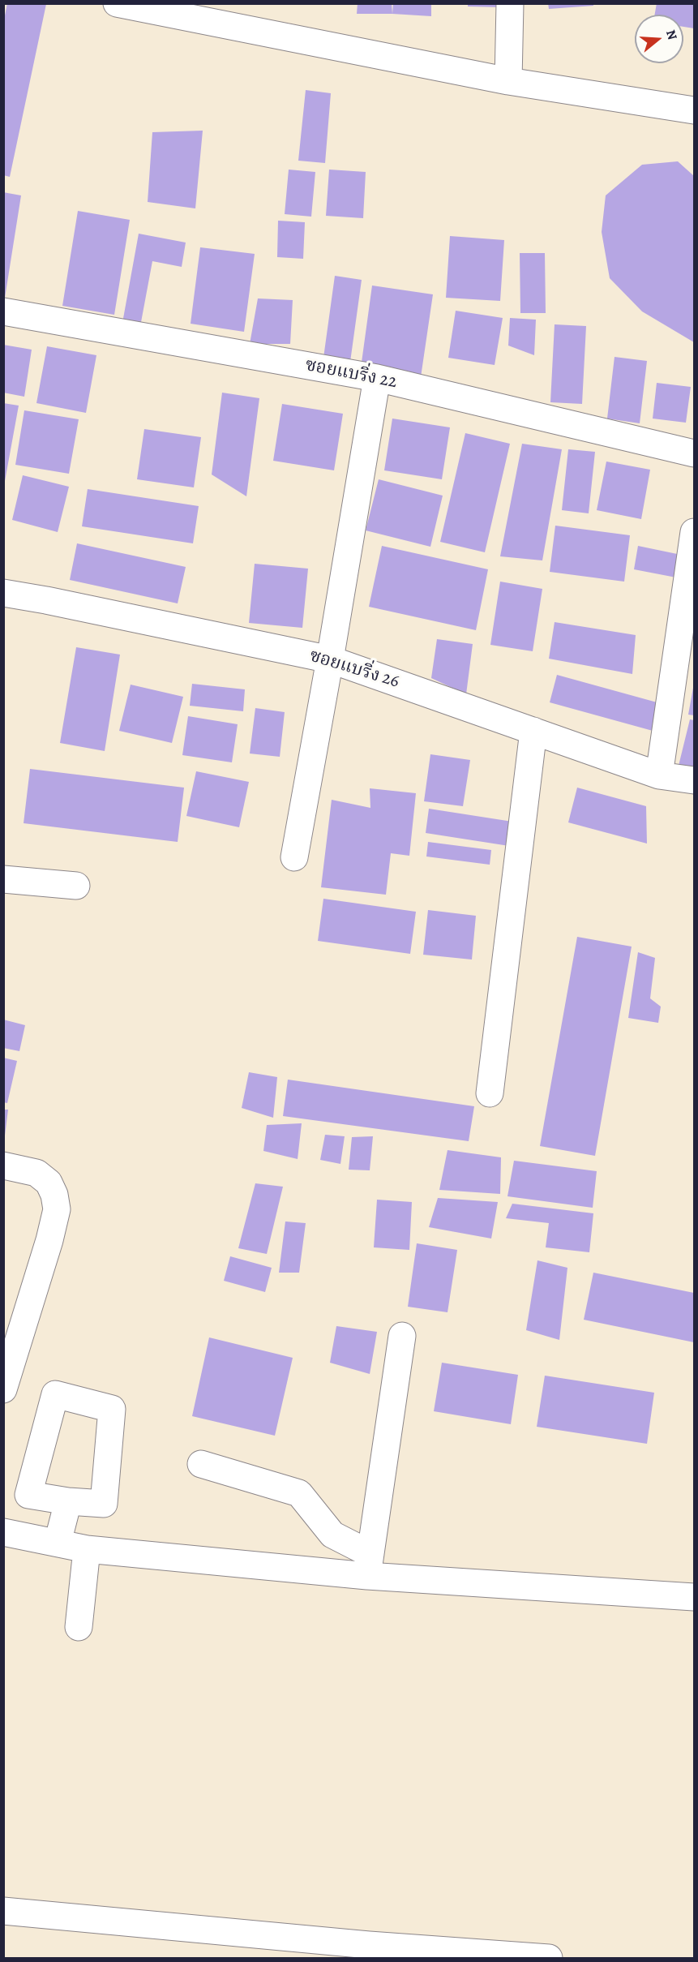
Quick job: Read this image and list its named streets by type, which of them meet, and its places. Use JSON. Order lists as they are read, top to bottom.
{
  "streets": {
    "street": ["ซอยแบริ่ง 22", "ซอยแบริ่ง 26"]
  },
  "north": "right"
}
